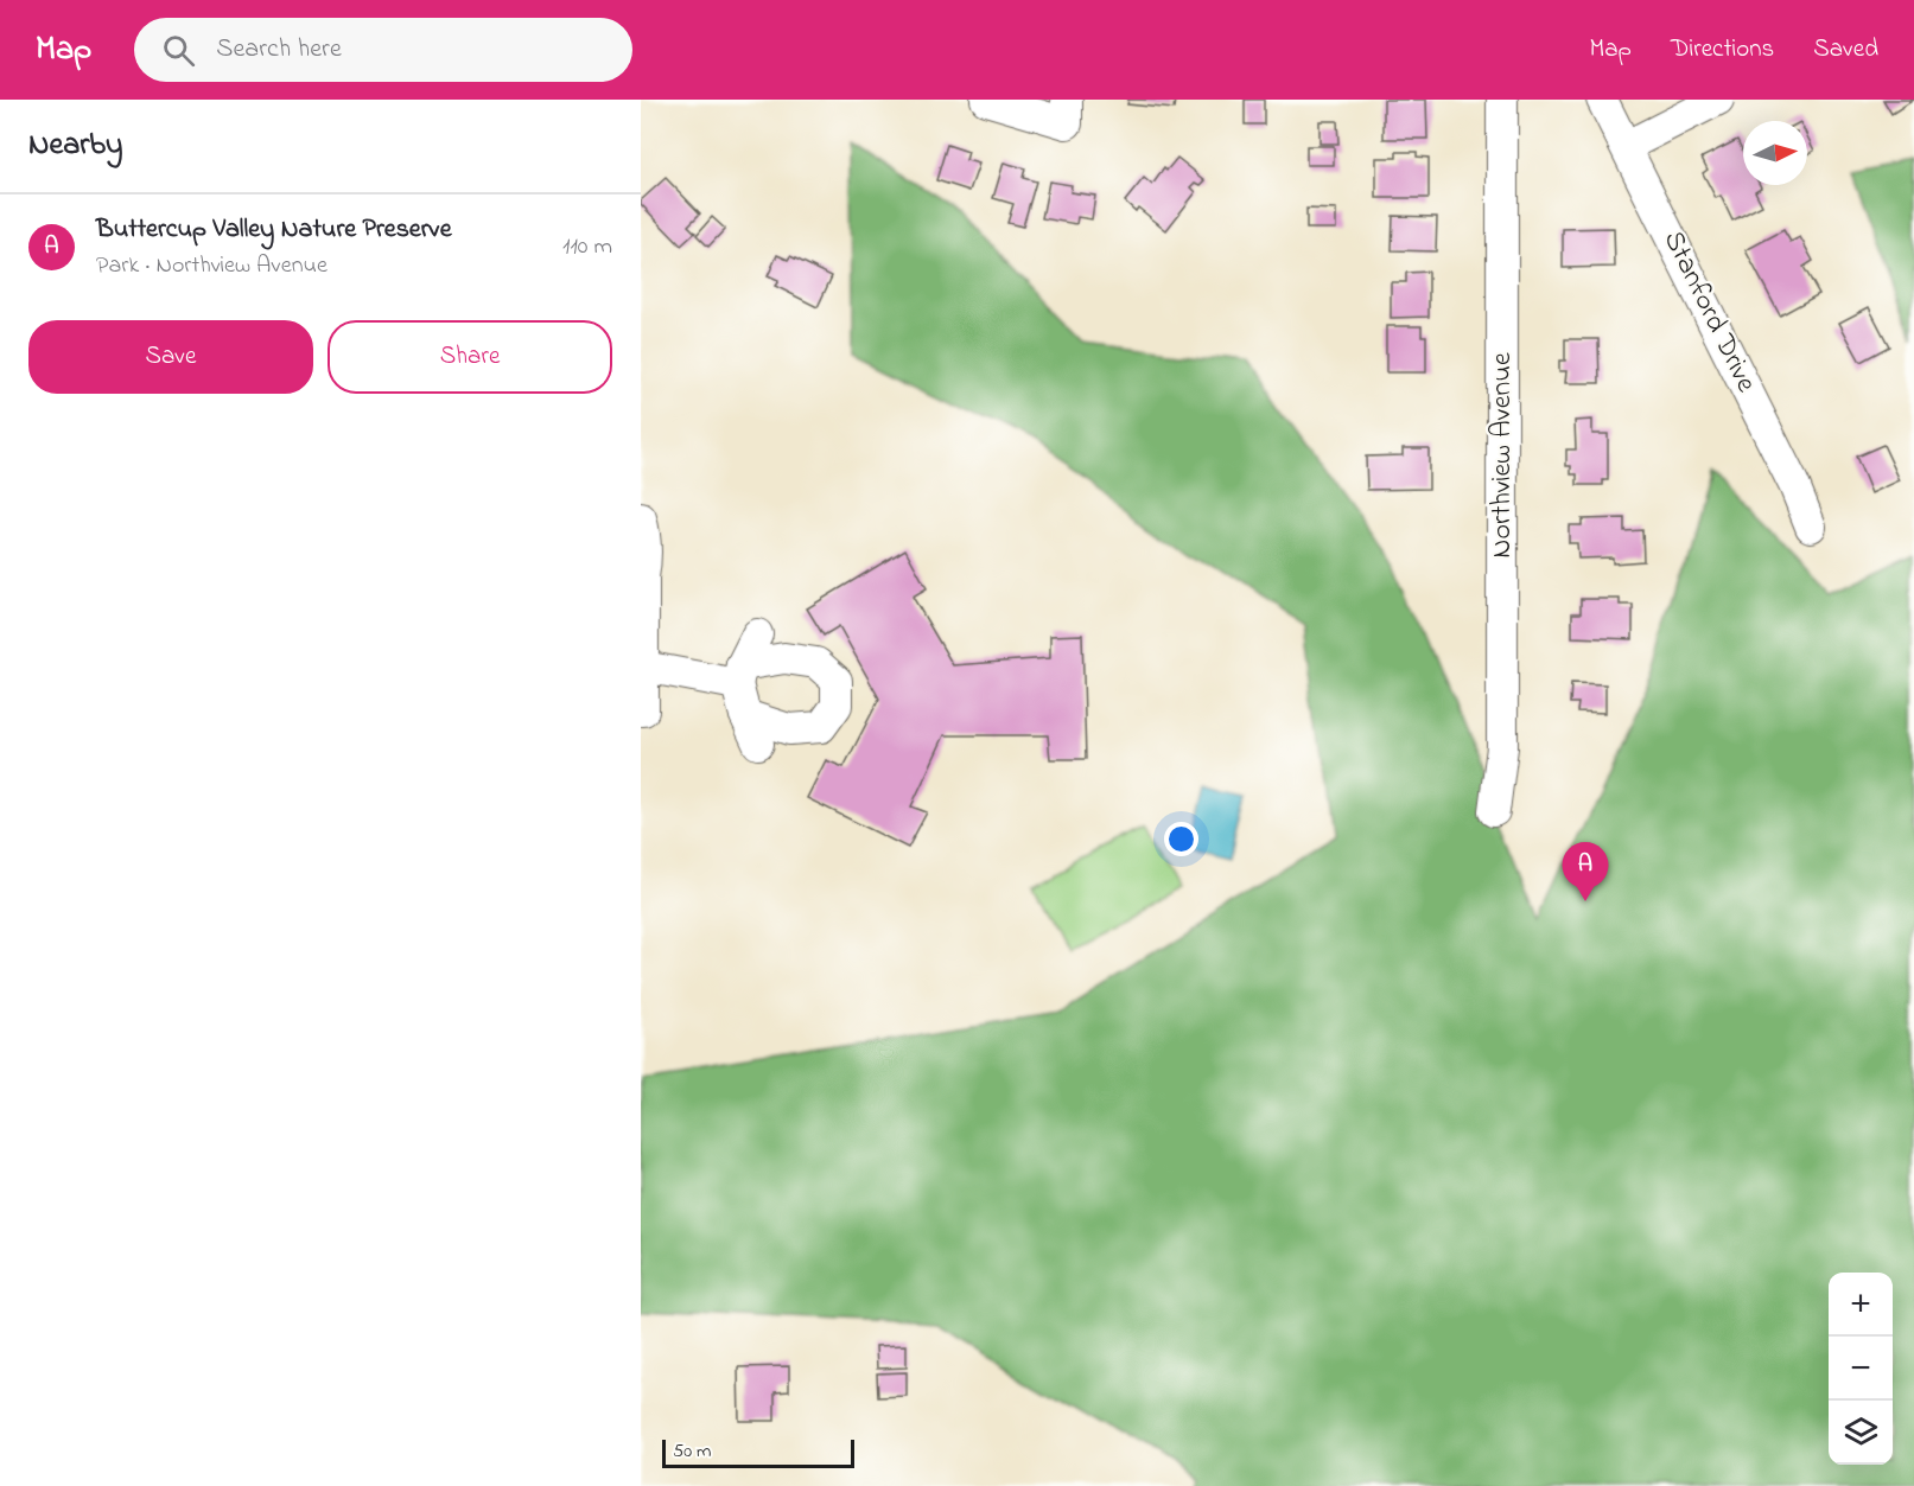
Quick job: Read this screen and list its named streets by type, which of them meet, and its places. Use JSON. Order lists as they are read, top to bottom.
{
  "streets": {
    "street": ["Stanford Drive", "Northview Avenue"]
  },
  "scale_bar": "50 m",
  "north": "right",
  "page": {
    "header": "Map",
    "search": "Search here",
    "nav": ["Map", "Directions", "Saved"],
    "heading": "Nearby",
    "list": [
      {
        "mark": "A",
        "name": "Buttercup Valley Nature Preserve",
        "note": "Park · Northview Avenue",
        "value": "110 m"
      }
    ],
    "buttons": ["Save", "Share"],
    "pins": "A",
    "map_buttons": ["+", "−"],
    "scale": "50 m"
  }
}
